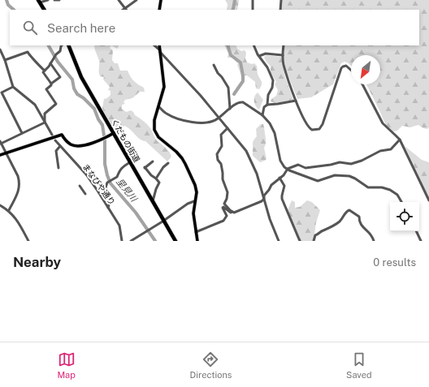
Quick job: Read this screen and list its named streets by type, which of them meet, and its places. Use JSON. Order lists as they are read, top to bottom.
{
  "streets": {
    "highway": ["くだもの街道"],
    "street": ["まなびや通り"]
  },
  "water": ["里見川"],
  "north": "bottom left",
  "page": {
    "search": "Search here",
    "heading": ["Nearby", "0 results"],
    "nav": ["Map", "Directions", "Saved"]
  }
}
